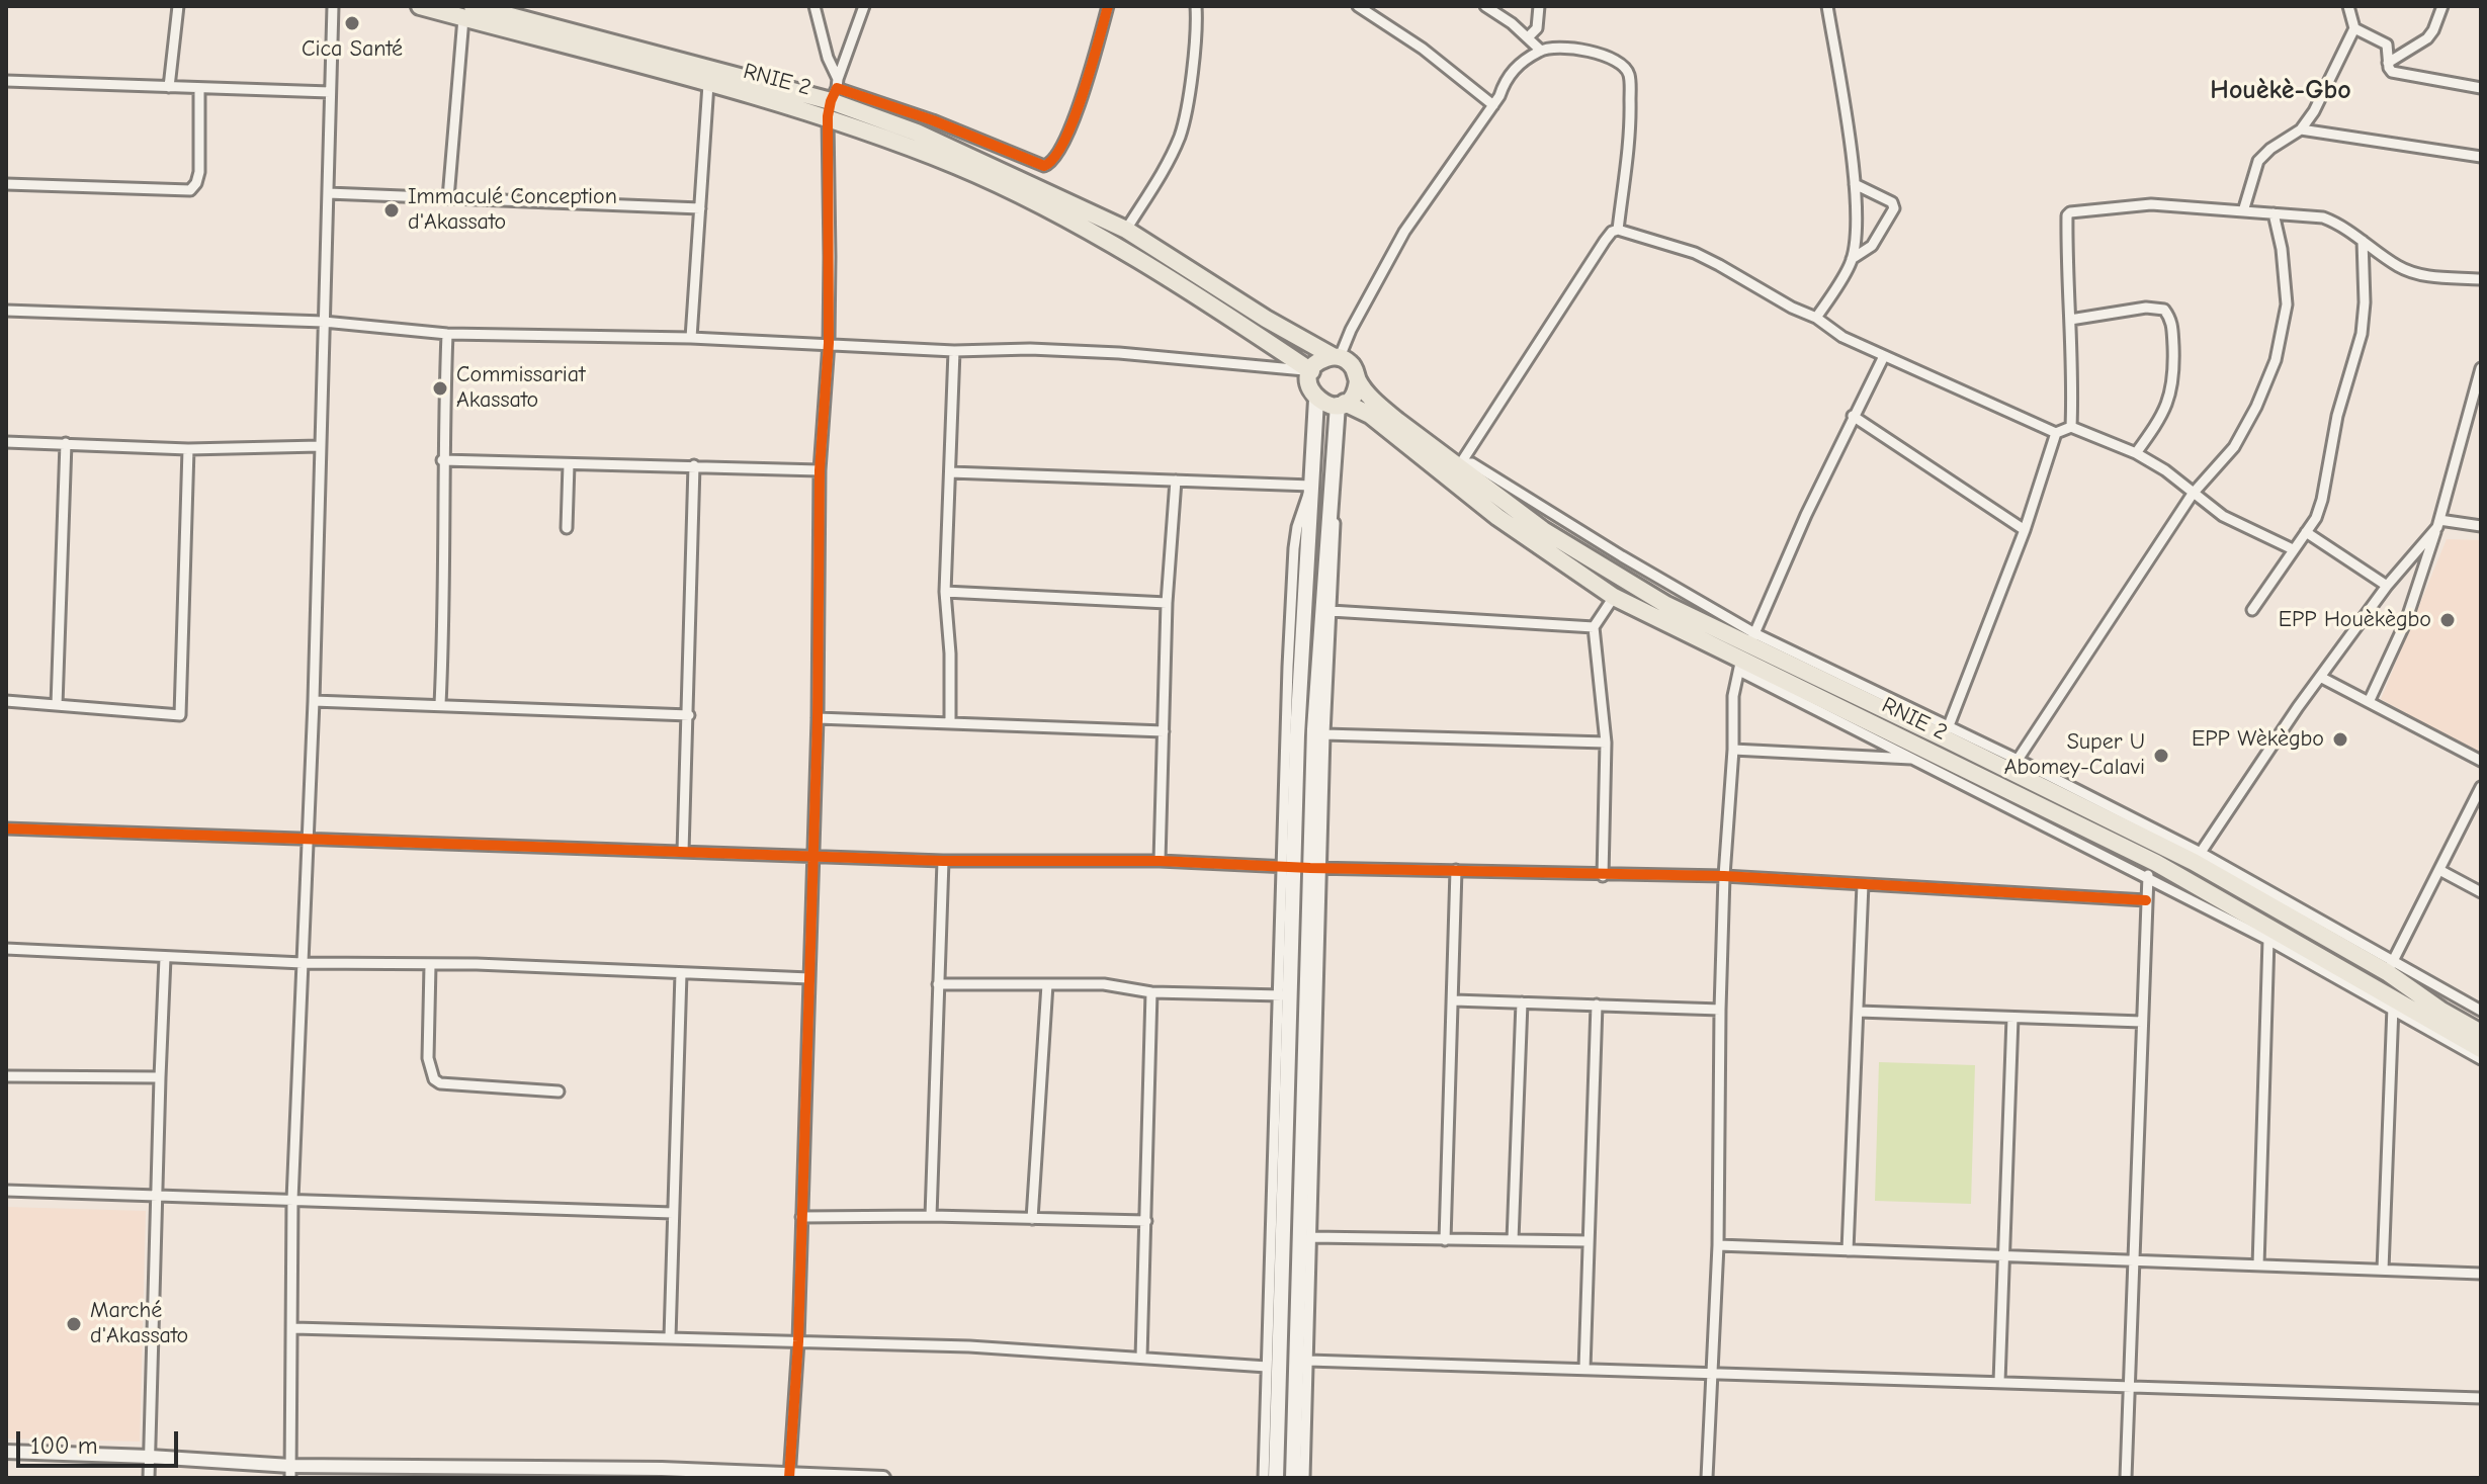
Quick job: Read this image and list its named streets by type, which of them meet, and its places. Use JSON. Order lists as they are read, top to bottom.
{
  "streets": {
    "highway": ["RNIE 2"]
  },
  "districts": ["Houèkè-Gbo"],
  "places": [
    "Cica Santé",
    "Immaculé Conception d'Akassato",
    "Commissariat Akassato",
    "EPP Houèkègbo",
    "EPP Wèkègbo",
    "Super U Abomey-Calavi",
    "Marché d'Akassato"
  ],
  "scale_bar": "100 m"
}
